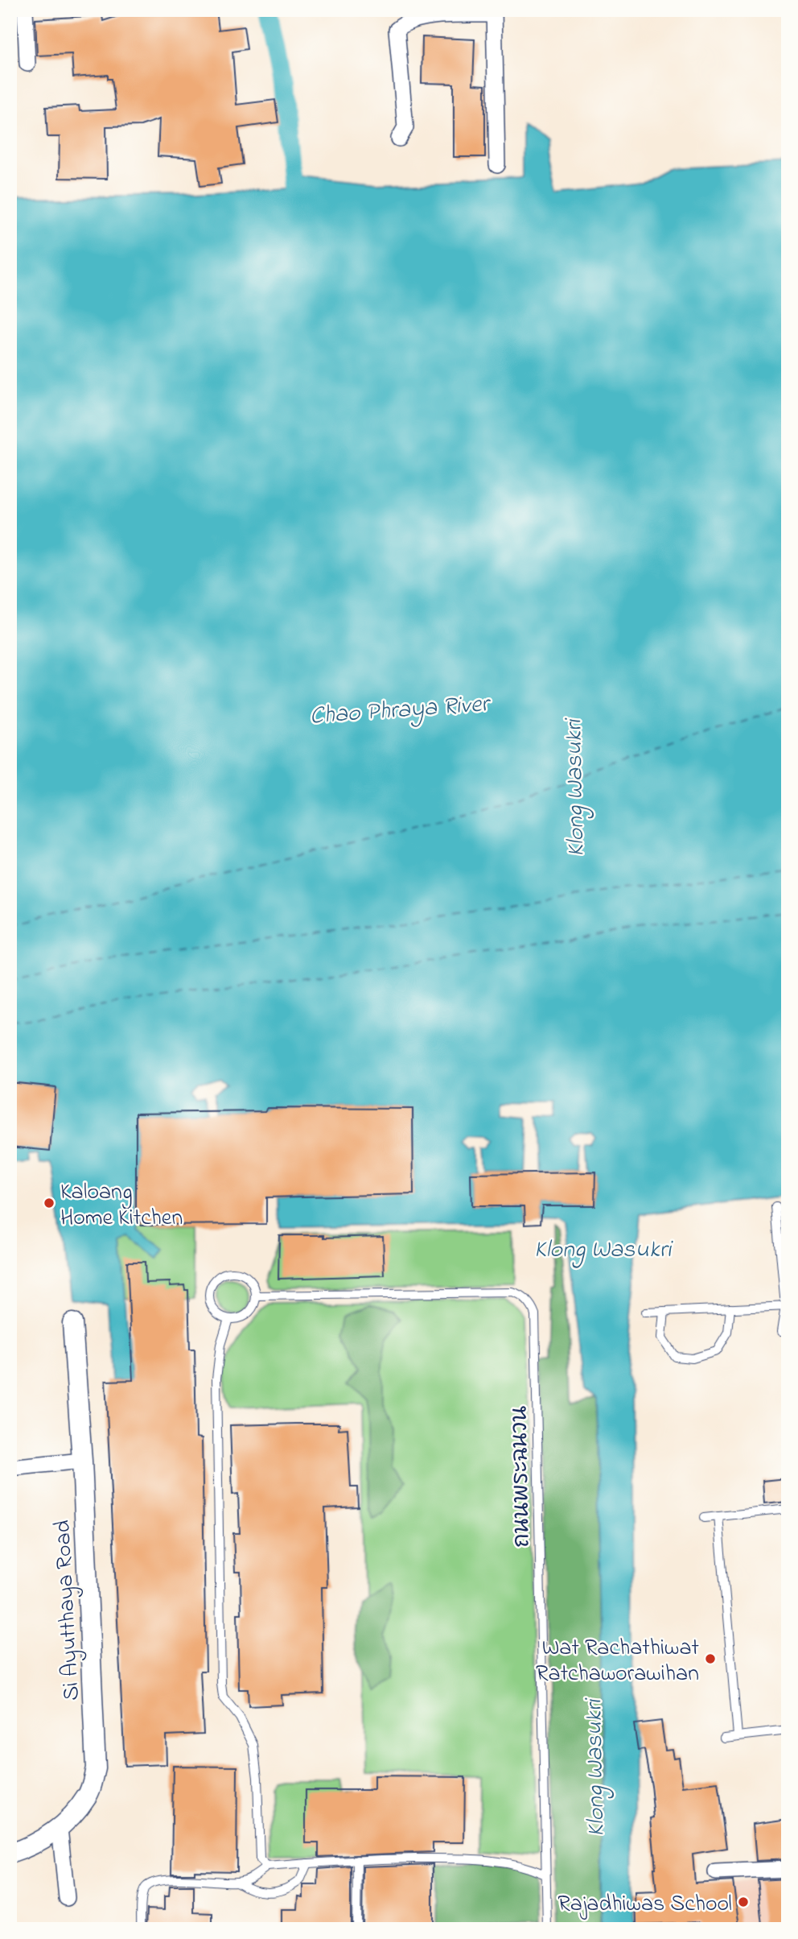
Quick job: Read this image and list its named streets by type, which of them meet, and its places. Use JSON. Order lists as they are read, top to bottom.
{
  "streets": {
    "street": ["Si Ayutthaya Road"],
    "lane": ["ถนนพระฉนวน"]
  },
  "water": ["Chao Phraya River", "Klong Wasukri"],
  "places": ["Kaloang Home Kitchen", "Wat Rachathiwat Ratchaworawihan", "Rajadhiwas School"]
}
